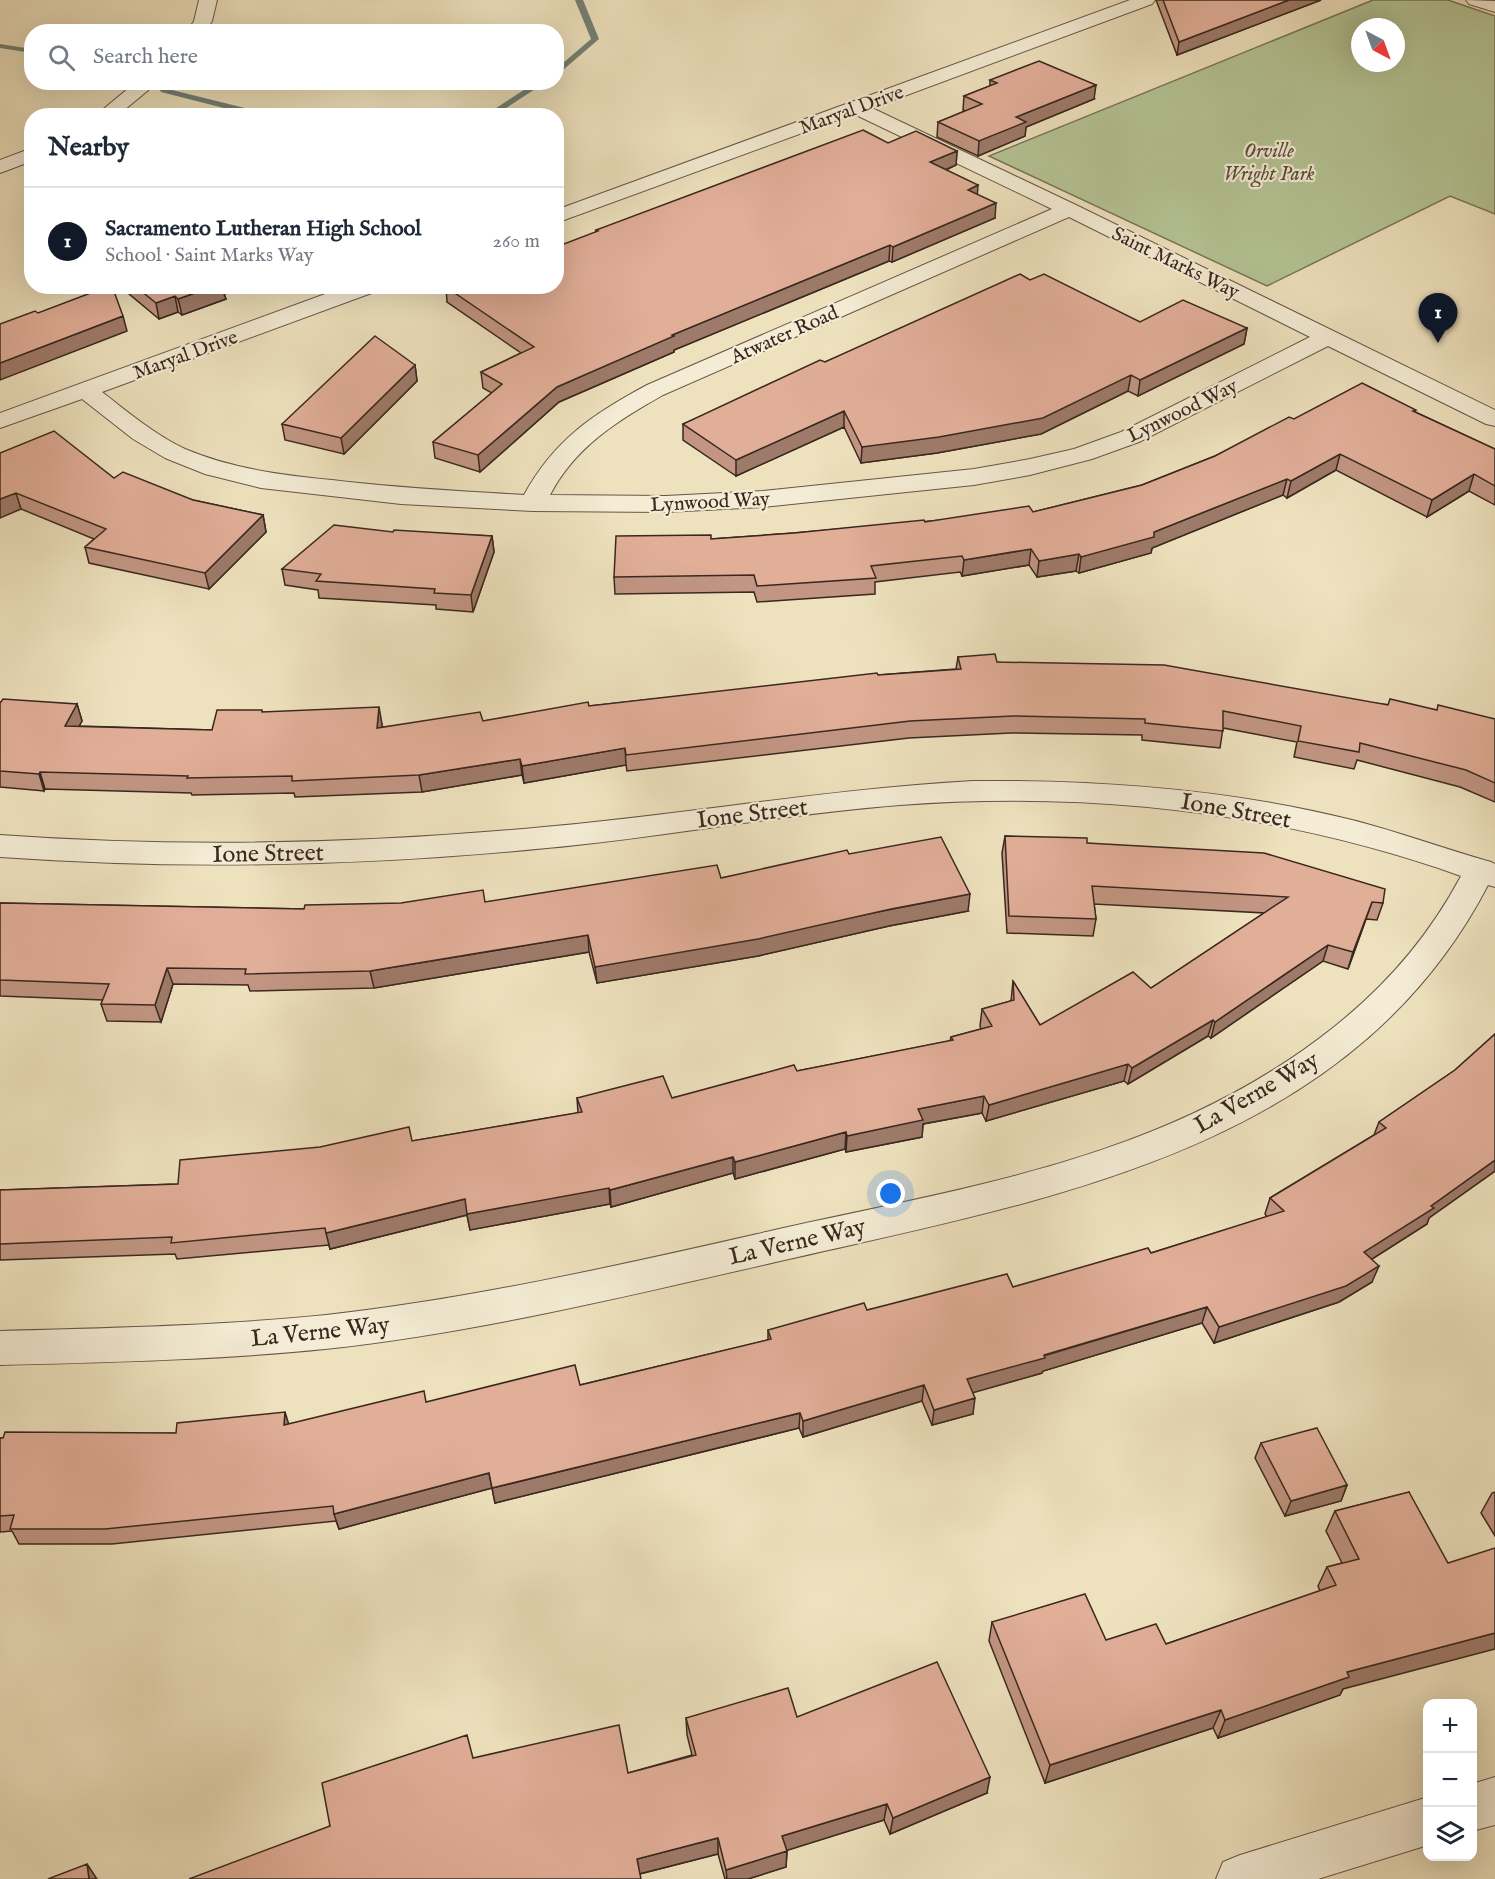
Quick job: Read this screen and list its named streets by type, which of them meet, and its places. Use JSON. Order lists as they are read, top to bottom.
{
  "streets": {
    "street": [
      "Maryal Drive",
      "Saint Marks Way",
      "Atwater Road",
      "Lynwood Way",
      "Ione Street",
      "La Verne Way"
    ]
  },
  "crossings": [
    ["Maryal Drive", "Saint Marks Way"],
    ["Maryal Drive", "Lynwood Way"],
    ["Saint Marks Way", "Atwater Road"],
    ["Saint Marks Way", "Lynwood Way"],
    ["Atwater Road", "Lynwood Way"],
    ["Ione Street", "La Verne Way"]
  ],
  "parks": ["Orville Wright Park"],
  "north": "bottom right",
  "page": {
    "search": "Search here",
    "heading": "Nearby",
    "list": [
      {
        "mark": "1",
        "name": "Sacramento Lutheran High School",
        "note": "School · Saint Marks Way",
        "value": "260 m"
      }
    ],
    "pins": "1",
    "map_buttons": ["+", "−"]
  }
}
